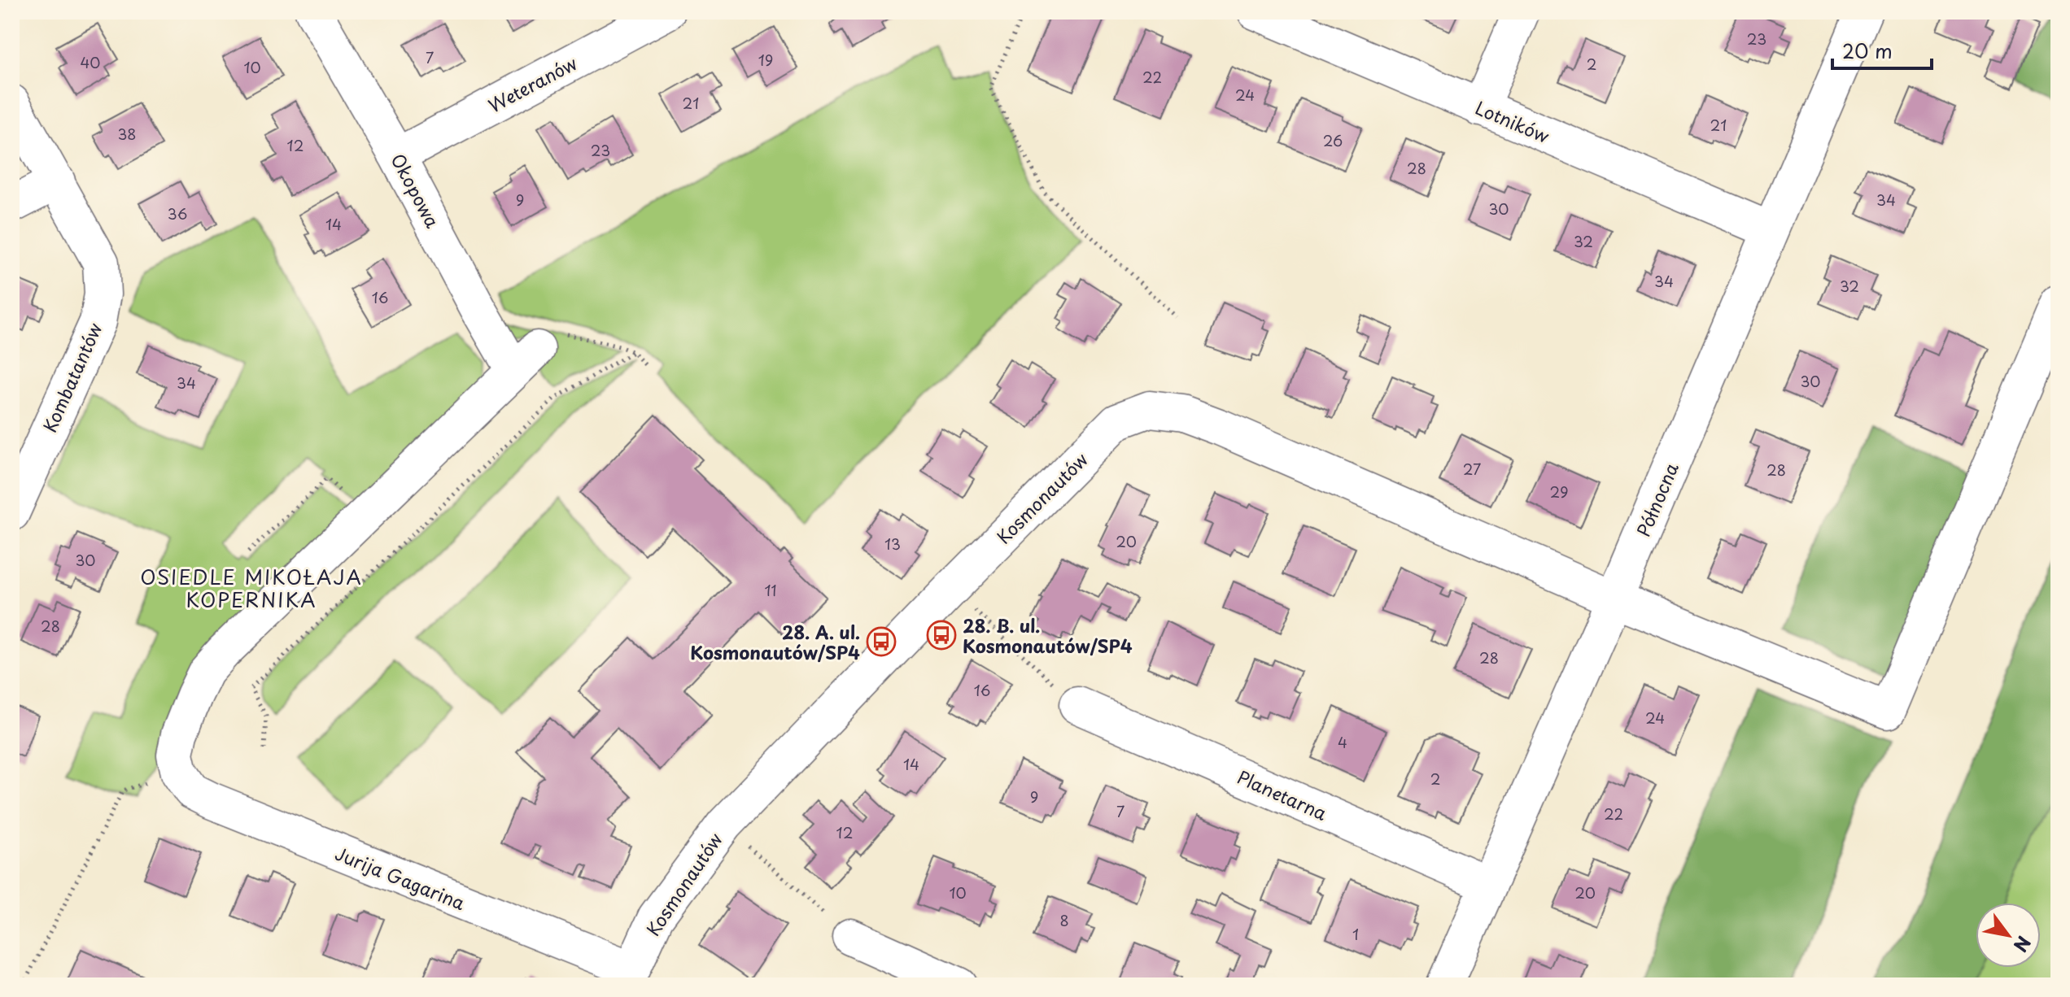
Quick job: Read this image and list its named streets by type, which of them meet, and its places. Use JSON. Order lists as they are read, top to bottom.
{
  "streets": {
    "street": [
      "Weteranów",
      "Lotników",
      "Okopowa",
      "Kombatantów",
      "Kosmonautów",
      "Północna",
      "Planetarna",
      "Jurija Gagarina"
    ]
  },
  "crossings": [
    ["Weteranów", "Okopowa"],
    ["Lotników", "Północna"],
    ["Kosmonautów", "Północna"],
    ["Kosmonautów", "Jurija Gagarina"],
    ["Północna", "Planetarna"]
  ],
  "districts": ["OSIEDLE MIKOŁAJA KOPERNIKA"],
  "places": {
    "bus stop": ["28. B. ul. Kosmonautów/SP4", "28. A. ul. Kosmonautów/SP4"]
  },
  "house_numbers": [
    "23",
    "7",
    "19",
    "40",
    "2",
    "10",
    "22",
    "24",
    "21",
    "21",
    "38",
    "26",
    "12",
    "23",
    "28",
    "9",
    "34",
    "30",
    "36",
    "14",
    "32",
    "34",
    "32",
    "16",
    "30",
    "34",
    "27",
    "28",
    "29",
    "20",
    "13",
    "30",
    "11",
    "28",
    "28",
    "16",
    "24",
    "4",
    "14",
    "2",
    "9",
    "7",
    "22",
    "12",
    "10",
    "20",
    "8",
    "1"
  ],
  "scale_bar": "20 m",
  "north": "bottom right"
}
